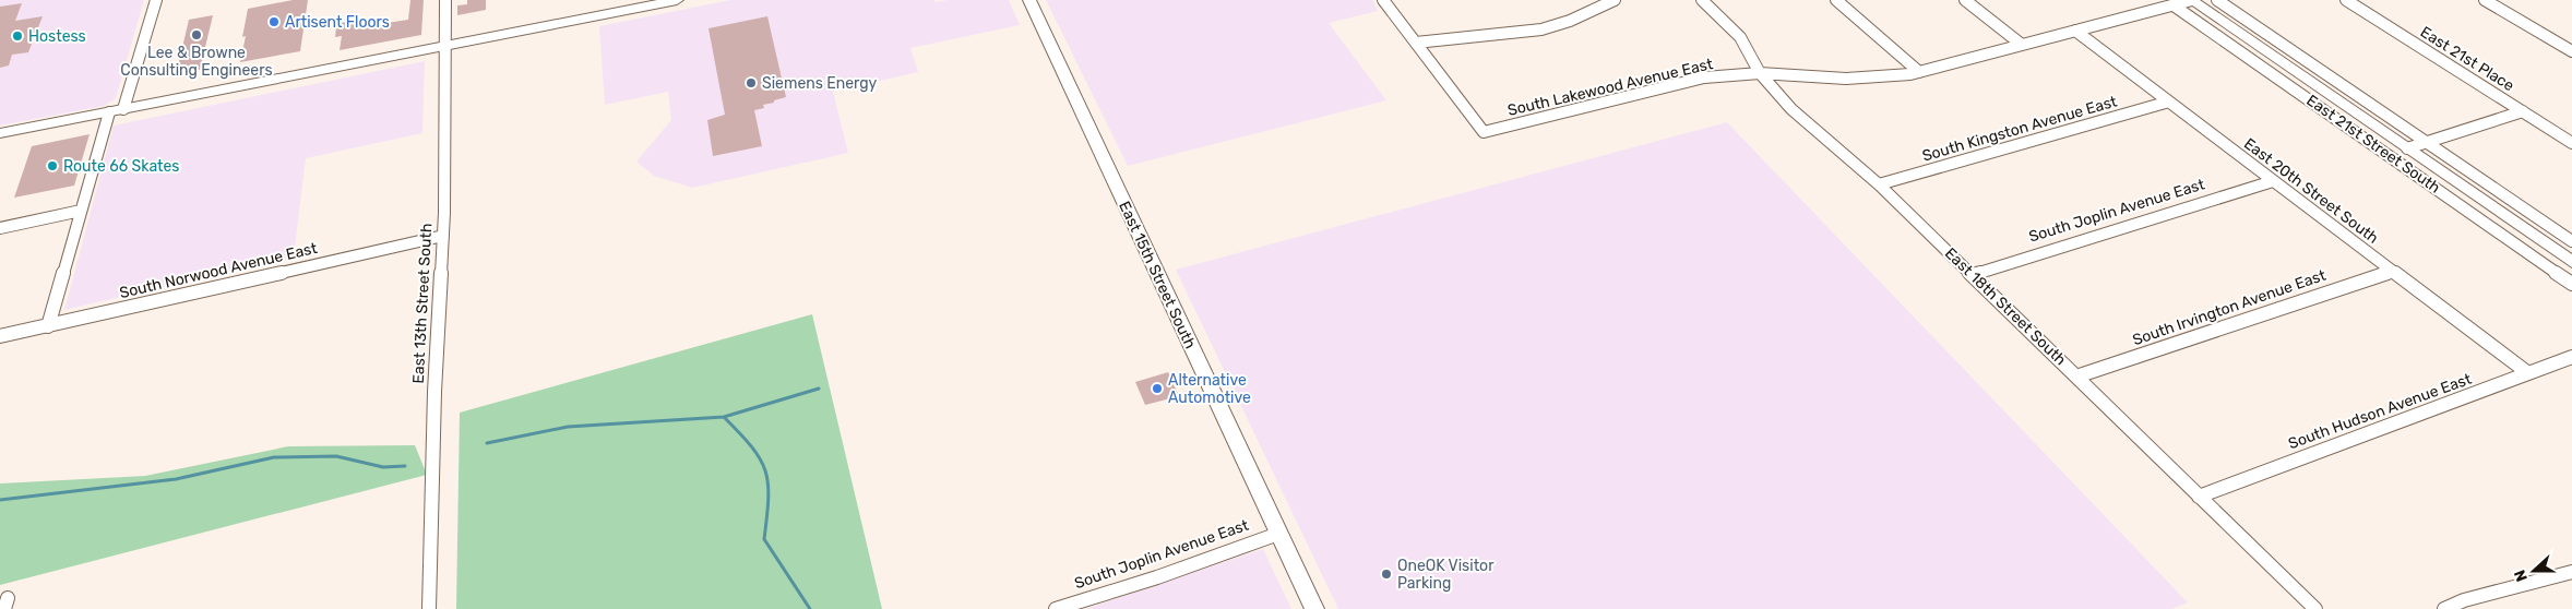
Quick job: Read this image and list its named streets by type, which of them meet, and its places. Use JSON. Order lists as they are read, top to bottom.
{
  "streets": {
    "main road": ["East 21st Street South", "East 15th Street South"],
    "street": [
      "East 21st Place",
      "South Lakewood Avenue East",
      "South Kingston Avenue East",
      "East 20th Street South",
      "South Joplin Avenue East",
      "South Norwood Avenue East",
      "East 13th Street South",
      "East 18th Street South",
      "South Irvington Avenue East",
      "South Hudson Avenue East"
    ]
  },
  "crossings": [
    ["South Lakewood Avenue East", "East 21st Street South"],
    ["South Lakewood Avenue East", "East 20th Street South"],
    ["South Lakewood Avenue East", "East 18th Street South"],
    ["South Kingston Avenue East", "East 20th Street South"],
    ["South Kingston Avenue East", "East 18th Street South"],
    ["East 20th Street South", "South Joplin Avenue East"],
    ["East 20th Street South", "South Irvington Avenue East"],
    ["East 20th Street South", "South Hudson Avenue East"],
    ["South Joplin Avenue East", "East 15th Street South"],
    ["South Joplin Avenue East", "East 18th Street South"],
    ["South Norwood Avenue East", "East 13th Street South"],
    ["East 18th Street South", "South Irvington Avenue East"],
    ["East 18th Street South", "South Hudson Avenue East"]
  ],
  "places": [
    "Artisent Floors",
    "Lee & Browne Consulting Engineers",
    "Hostess",
    "Siemens Energy",
    "Route 66 Skates",
    "Alternative Automotive",
    "OneOK Visitor Parking"
  ],
  "north": "left"
}
